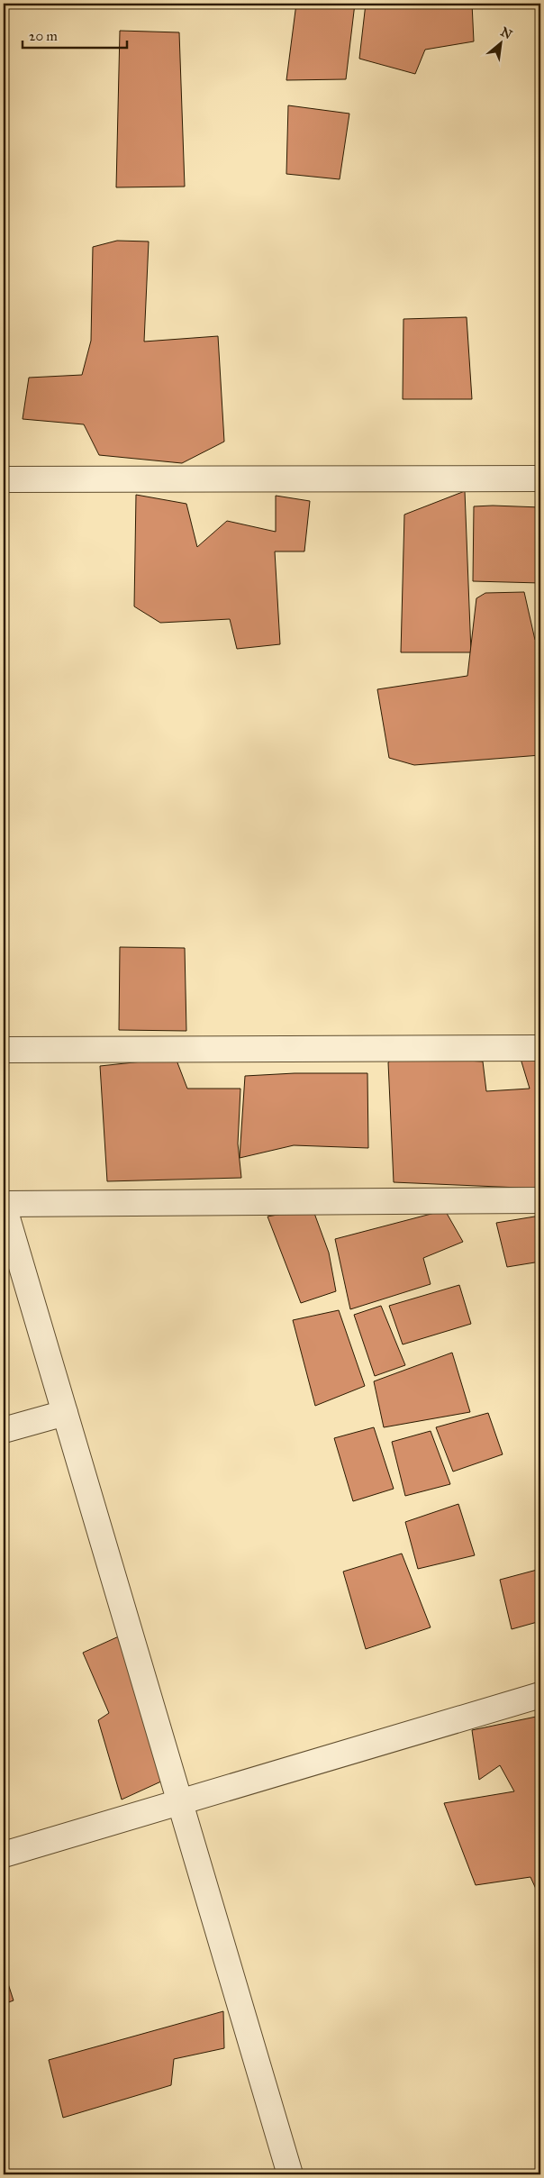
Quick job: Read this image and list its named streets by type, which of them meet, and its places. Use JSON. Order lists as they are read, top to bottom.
{
  "scale_bar": "20 m",
  "north": "top right"
}
